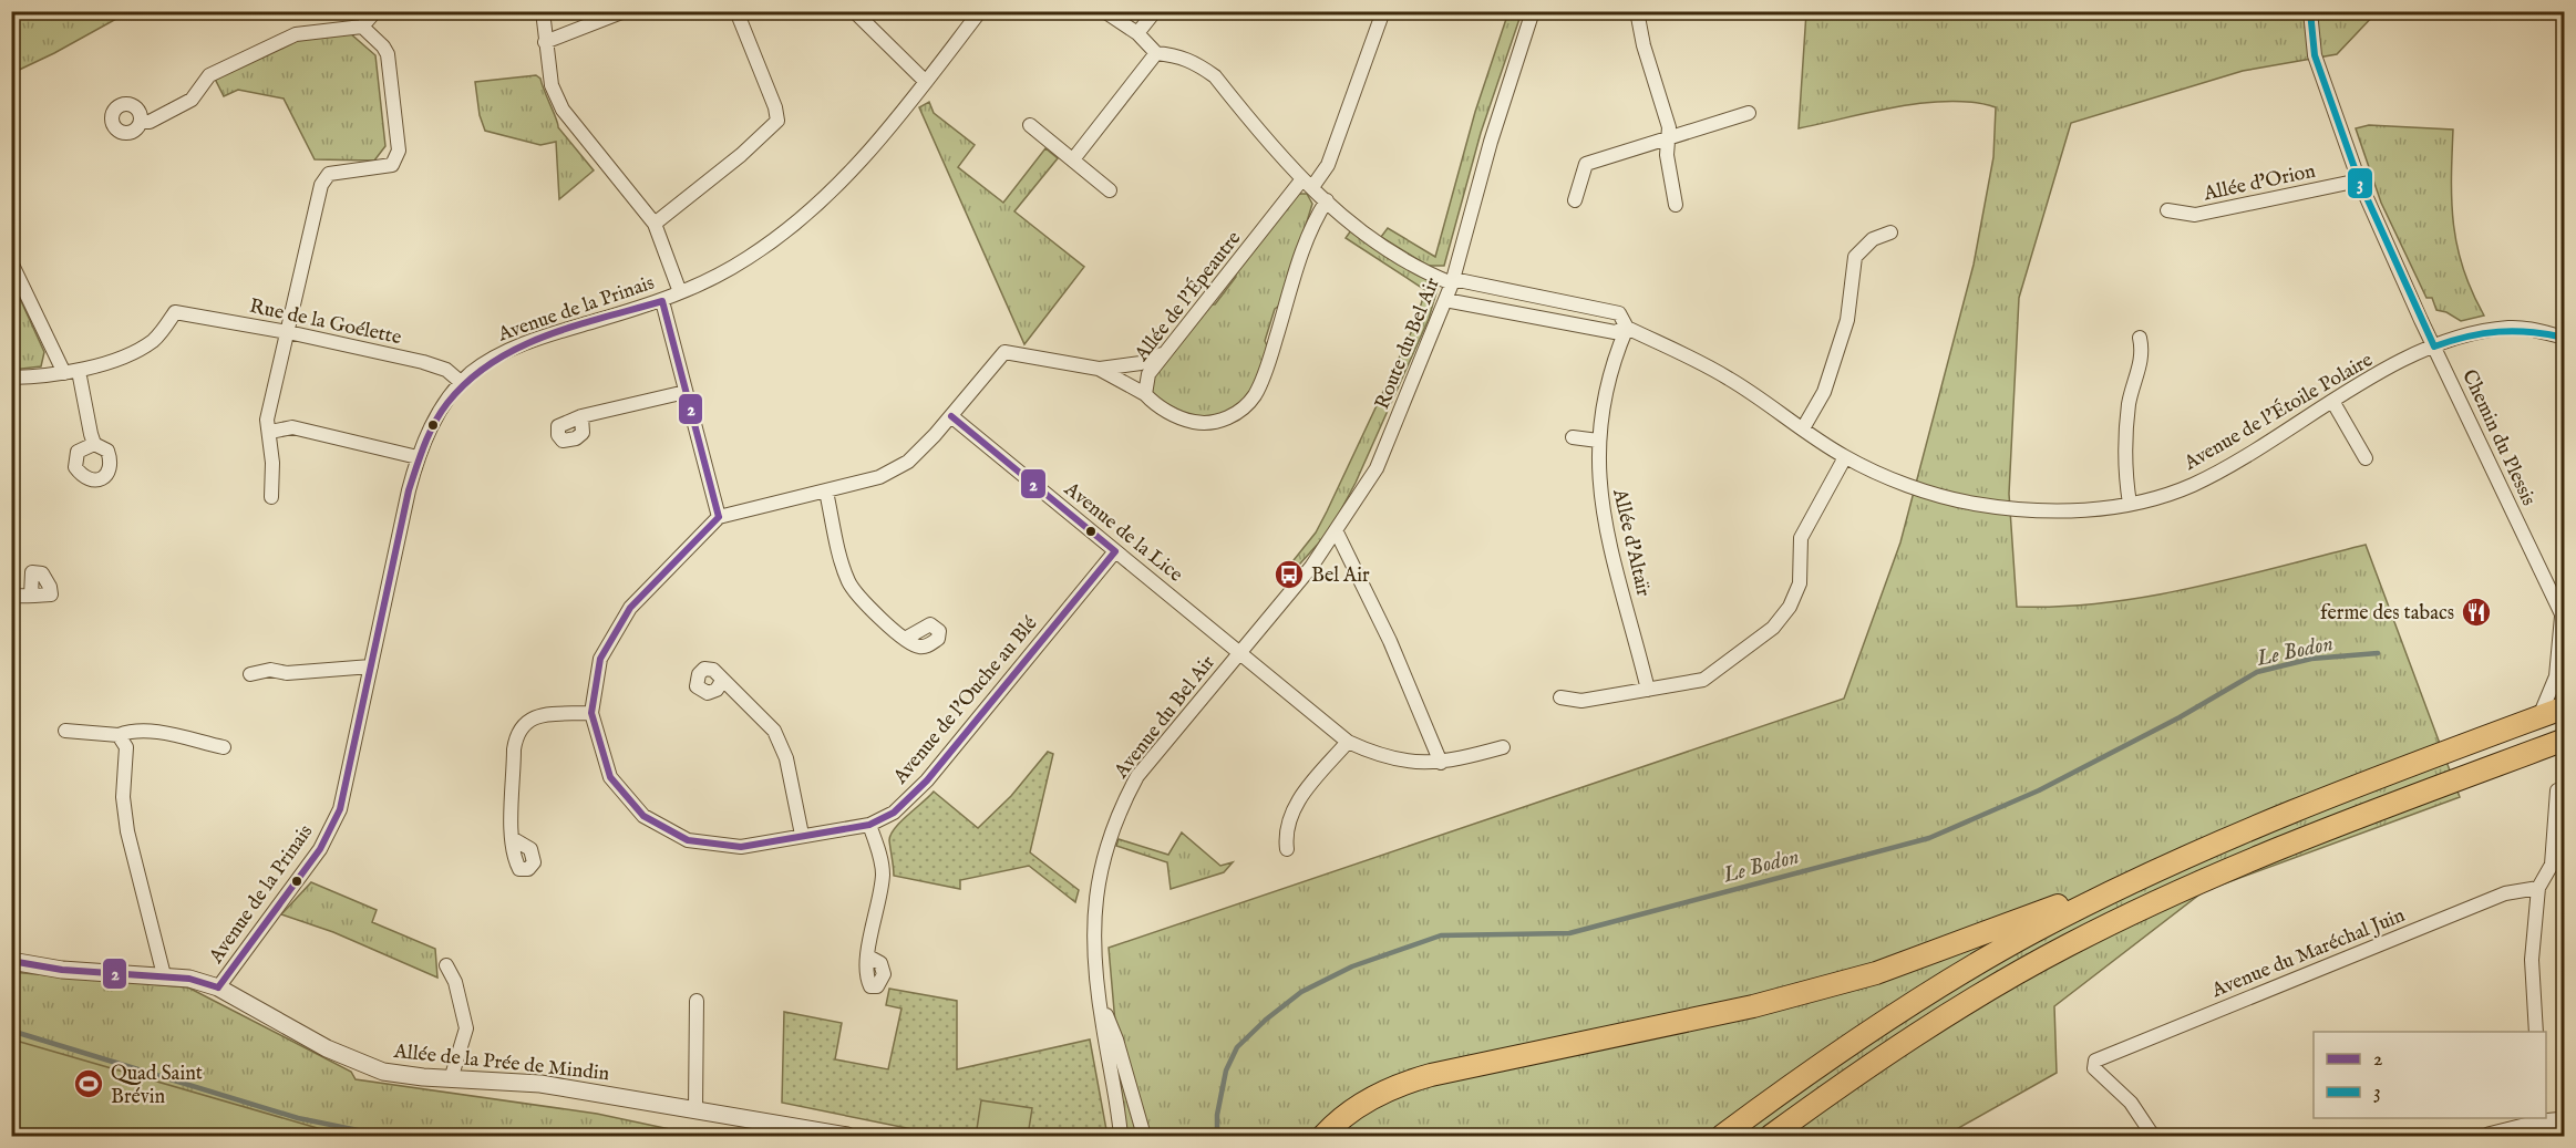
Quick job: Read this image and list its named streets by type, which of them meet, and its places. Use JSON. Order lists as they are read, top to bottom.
{
  "streets": {
    "street": [
      "Allée d'Orion",
      "Allée de l'Épeautre",
      "Avenue de la Prinais",
      "Rue de la Goélette",
      "Route du Bel Air",
      "Avenue de l'Étoile Polaire",
      "Chemin du Plessis",
      "Avenue de la Lice",
      "Allée d'Altaïr",
      "Avenue de l'Ouche au Blé",
      "Avenue du Bel Air",
      "Avenue du Maréchal Juin",
      "Allée de la Prée de Mindin"
    ]
  },
  "crossings": [
    ["Allée d'Orion", "Chemin du Plessis"],
    ["Allée de l'Épeautre", "Avenue de l'Étoile Polaire"],
    ["Avenue de la Prinais", "Rue de la Goélette"],
    ["Avenue de la Prinais", "Allée de la Prée de Mindin"],
    ["Route du Bel Air", "Avenue de l'Étoile Polaire"],
    ["Route du Bel Air", "Avenue de la Lice"],
    ["Route du Bel Air", "Avenue du Bel Air"],
    ["Avenue de l'Étoile Polaire", "Chemin du Plessis"],
    ["Avenue de l'Étoile Polaire", "Allée d'Altaïr"],
    ["Avenue de la Lice", "Avenue de l'Ouche au Blé"],
    ["Avenue de la Lice", "Avenue du Bel Air"]
  ],
  "water": ["Le Bodon"],
  "places": {
    "bus stop": ["Bel Air"],
    "restaurant": ["ferme des tabacs"],
    "sports": ["Quad Saint Brévin"]
  },
  "lines": ["transit line 3", "transit line 2"],
  "legend": ["2", "3"]
}
